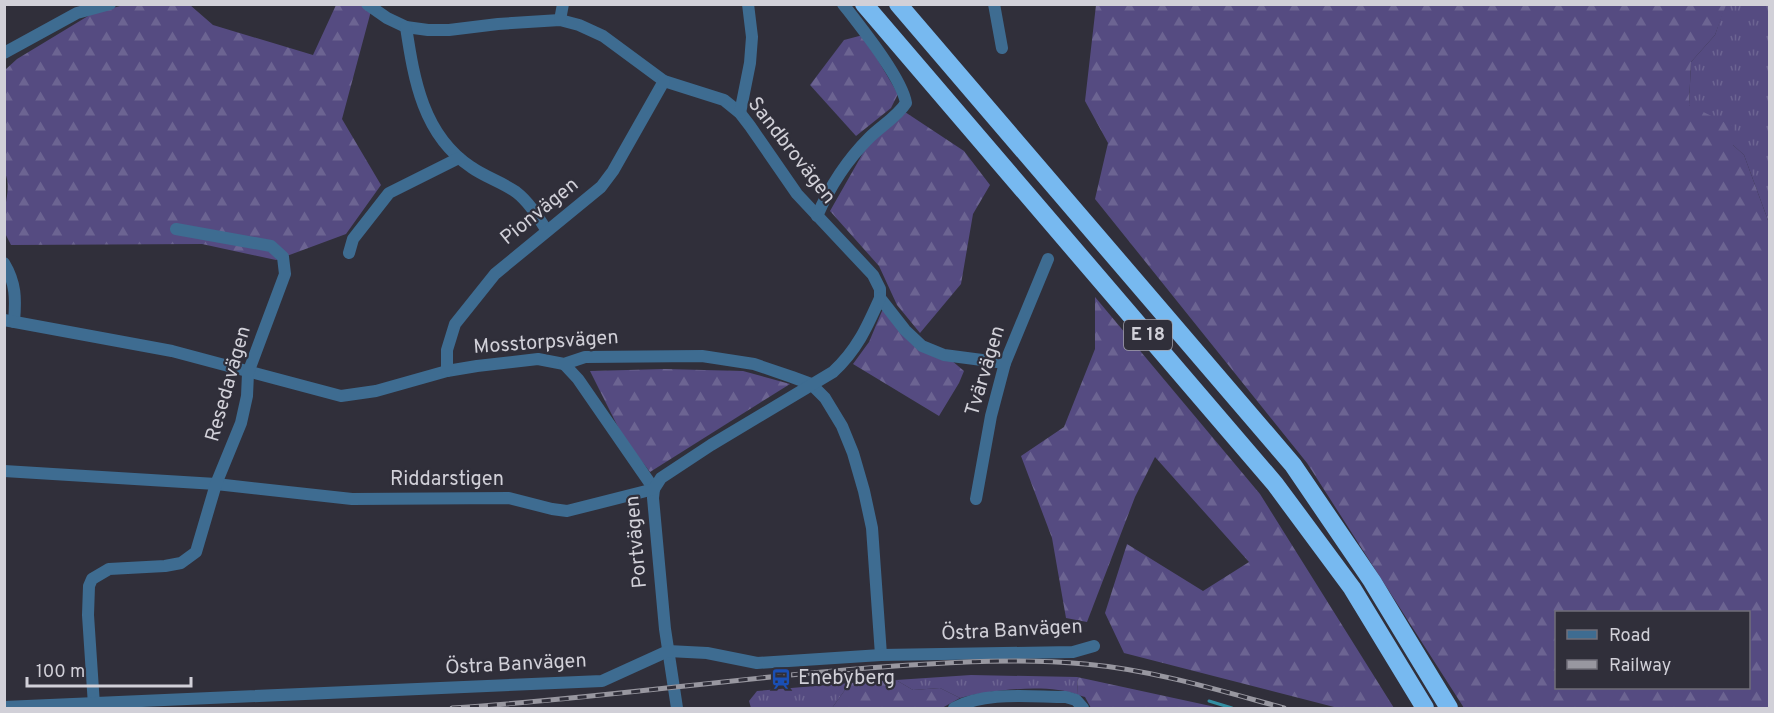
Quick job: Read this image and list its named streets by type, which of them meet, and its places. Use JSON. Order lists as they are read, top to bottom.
{
  "streets": {
    "highway": ["E 18"],
    "street": [
      "Sandbrovägen",
      "Pionvägen",
      "Mosstorpsvägen",
      "Tvärvägen",
      "Resedavägen",
      "Riddarstigen",
      "Portvägen",
      "Östra Banvägen"
    ]
  },
  "crossings": [
    ["Sandbrovägen", "Pionvägen"],
    ["Sandbrovägen", "Tvärvägen"],
    ["Pionvägen", "Mosstorpsvägen"],
    ["Mosstorpsvägen", "Resedavägen"],
    ["Mosstorpsvägen", "Portvägen"],
    ["Resedavägen", "Riddarstigen"],
    ["Resedavägen", "Östra Banvägen"],
    ["Riddarstigen", "Portvägen"],
    ["Portvägen", "Östra Banvägen"]
  ],
  "places": {
    "station": ["Enebyberg"]
  },
  "legend": ["Road", "Railway"],
  "scale_bar": "100 m"
}
